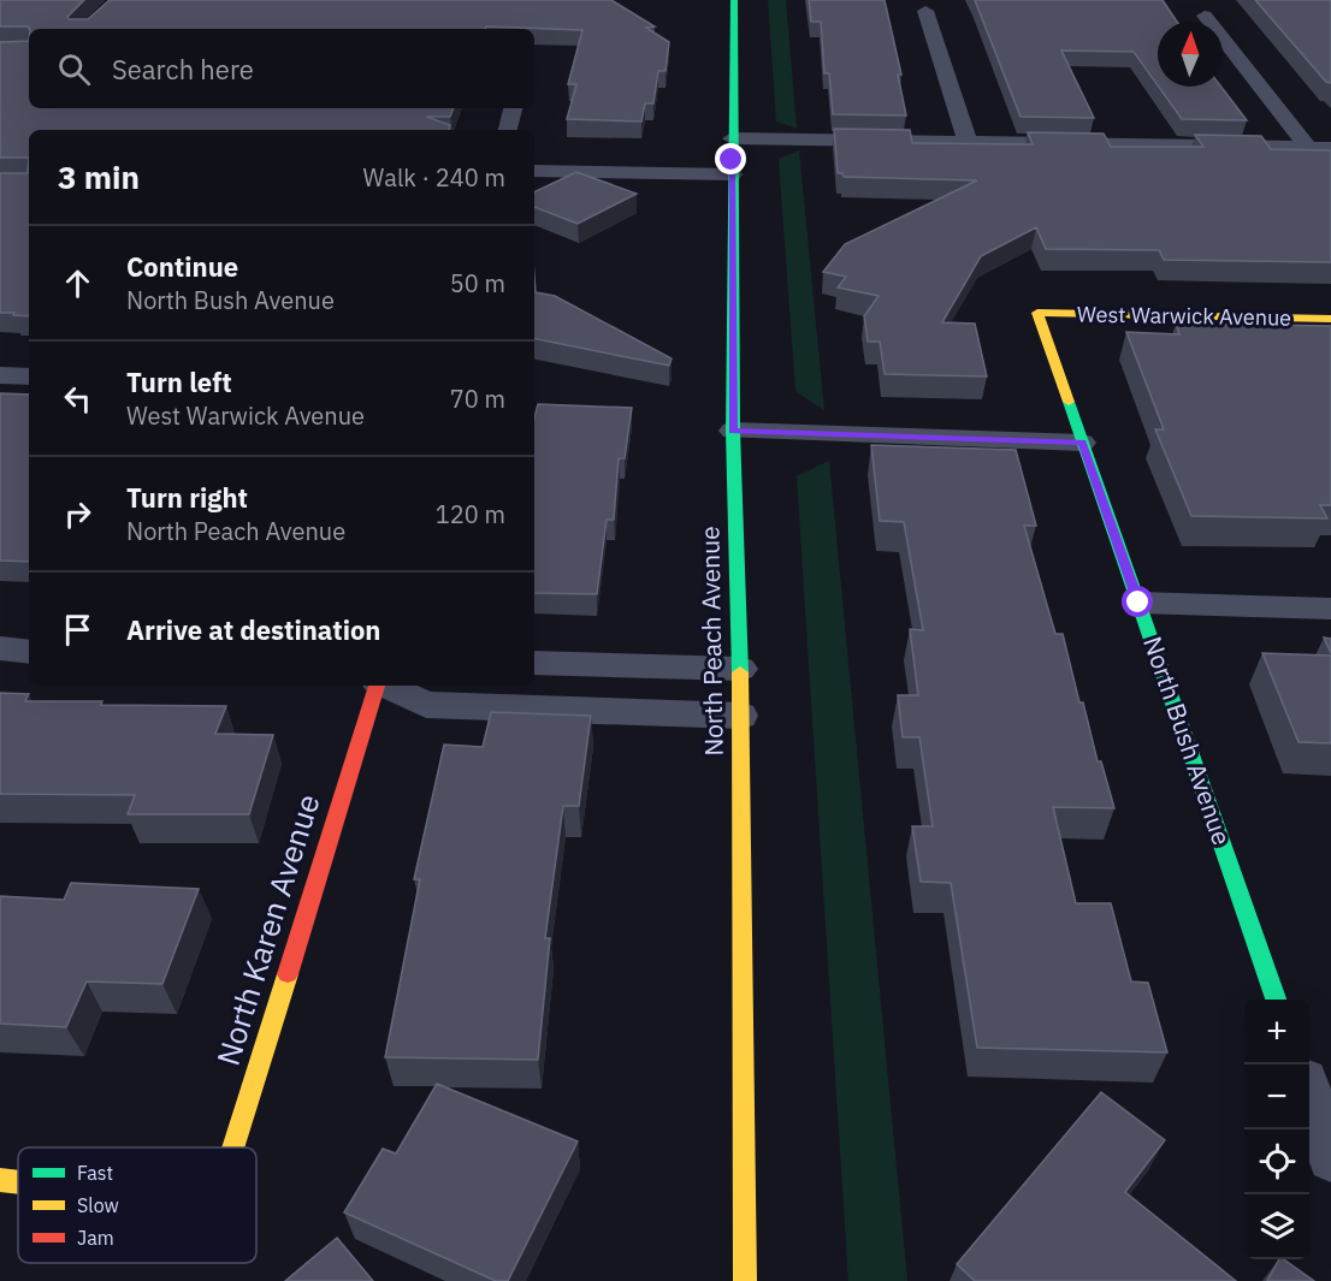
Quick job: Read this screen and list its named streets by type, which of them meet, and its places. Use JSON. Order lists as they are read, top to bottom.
{
  "streets": {
    "street": [
      "West Warwick Avenue",
      "North Peach Avenue",
      "North Bush Avenue",
      "North Karen Avenue"
    ]
  },
  "crossings": [
    ["West Warwick Avenue", "North Bush Avenue"]
  ],
  "legend": ["Fast", "Slow", "Jam"],
  "north": "top",
  "page": {
    "search": "Search here",
    "heading": ["3 min", "Walk · 240 m"],
    "list": [
      ["Continue", "North Bush Avenue", "50 m"],
      ["Turn left", "West Warwick Avenue", "70 m"],
      ["Turn right", "North Peach Avenue", "120 m"],
      "Arrive at destination"
    ],
    "map_buttons": ["+", "−"]
  }
}
